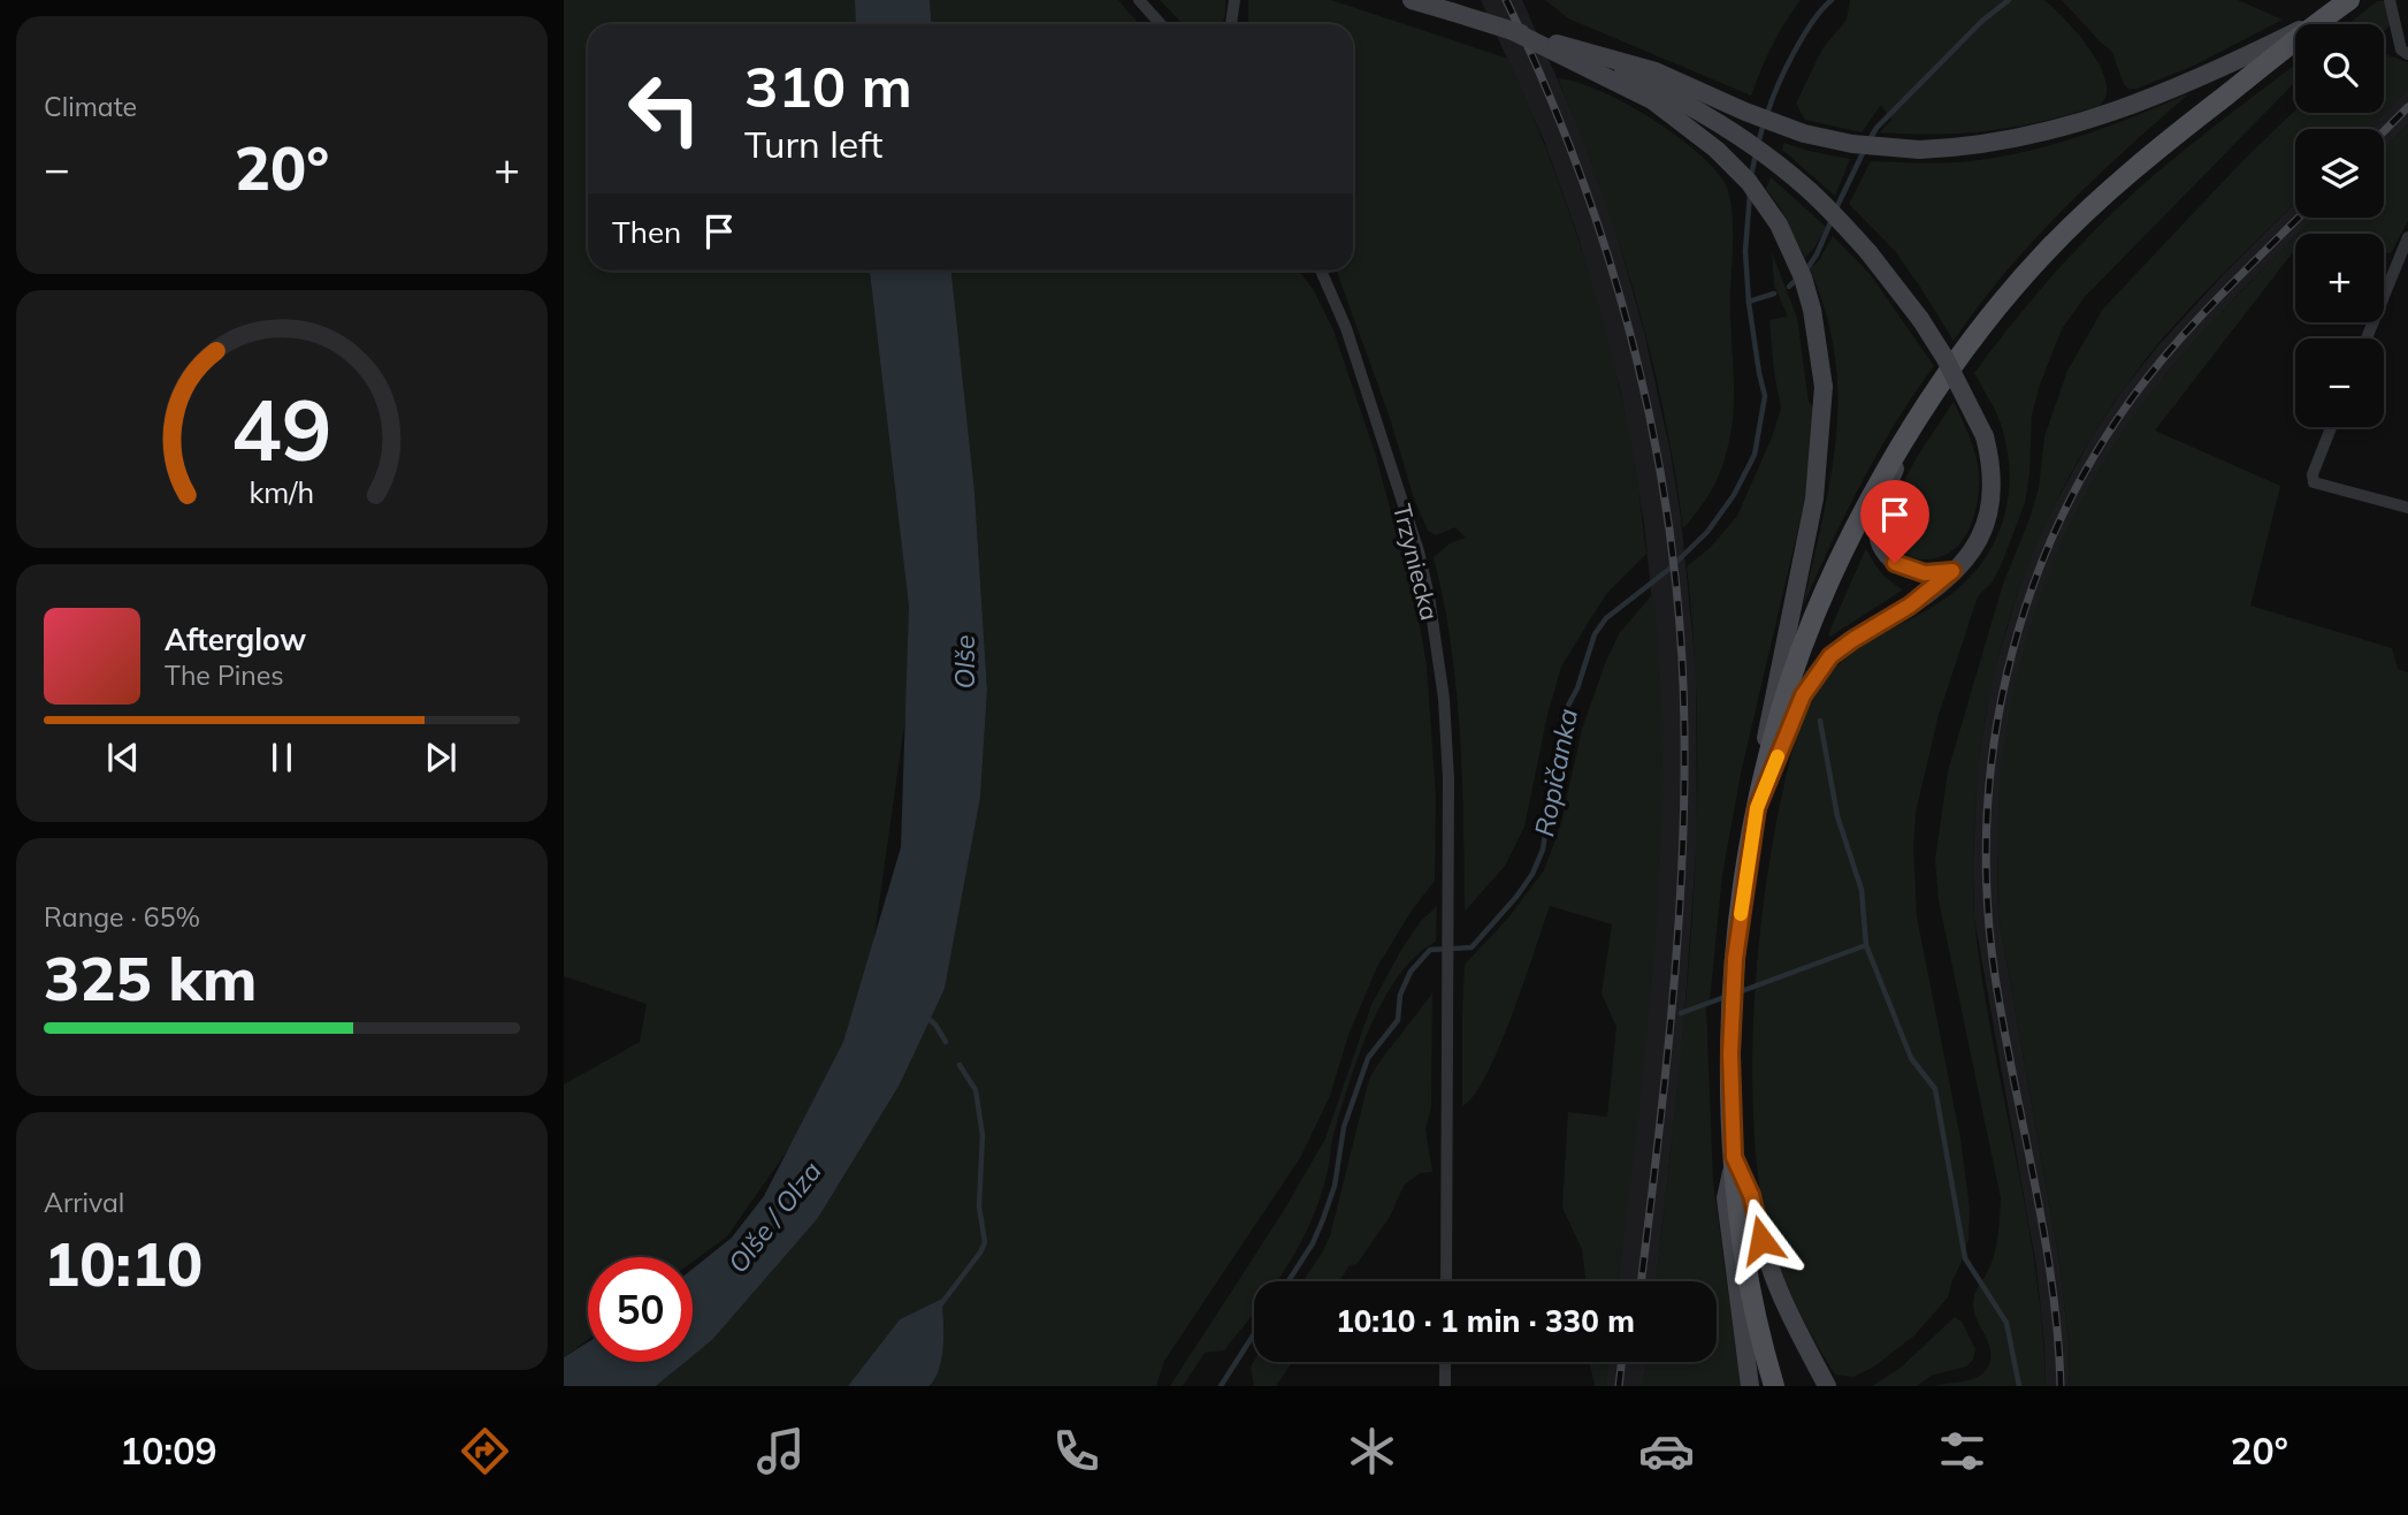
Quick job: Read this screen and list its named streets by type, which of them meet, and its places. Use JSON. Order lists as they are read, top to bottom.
{
  "streets": {
    "street": ["Trzyniecka"]
  },
  "water": ["Olše", "Ropičanka", "Olše / Olza"],
  "page": {
    "tile": [
      "Climate",
      ["Range · 65%", "325 km"],
      ["Arrival", "10:10"]
    ],
    "map_buttons": ["+", "−"],
    "turn": ["310 m", "Turn left"],
    "heat": ["−", "20°", "+"],
    "then": "Then",
    "song": ["Afterglow", "The Pines"],
    "limit": "50",
    "trip": "10:10 · 1 min · 330 m",
    "tabs": ["10:09", "20°"],
    "gauge": ["49", "km/h"]
  }
}
